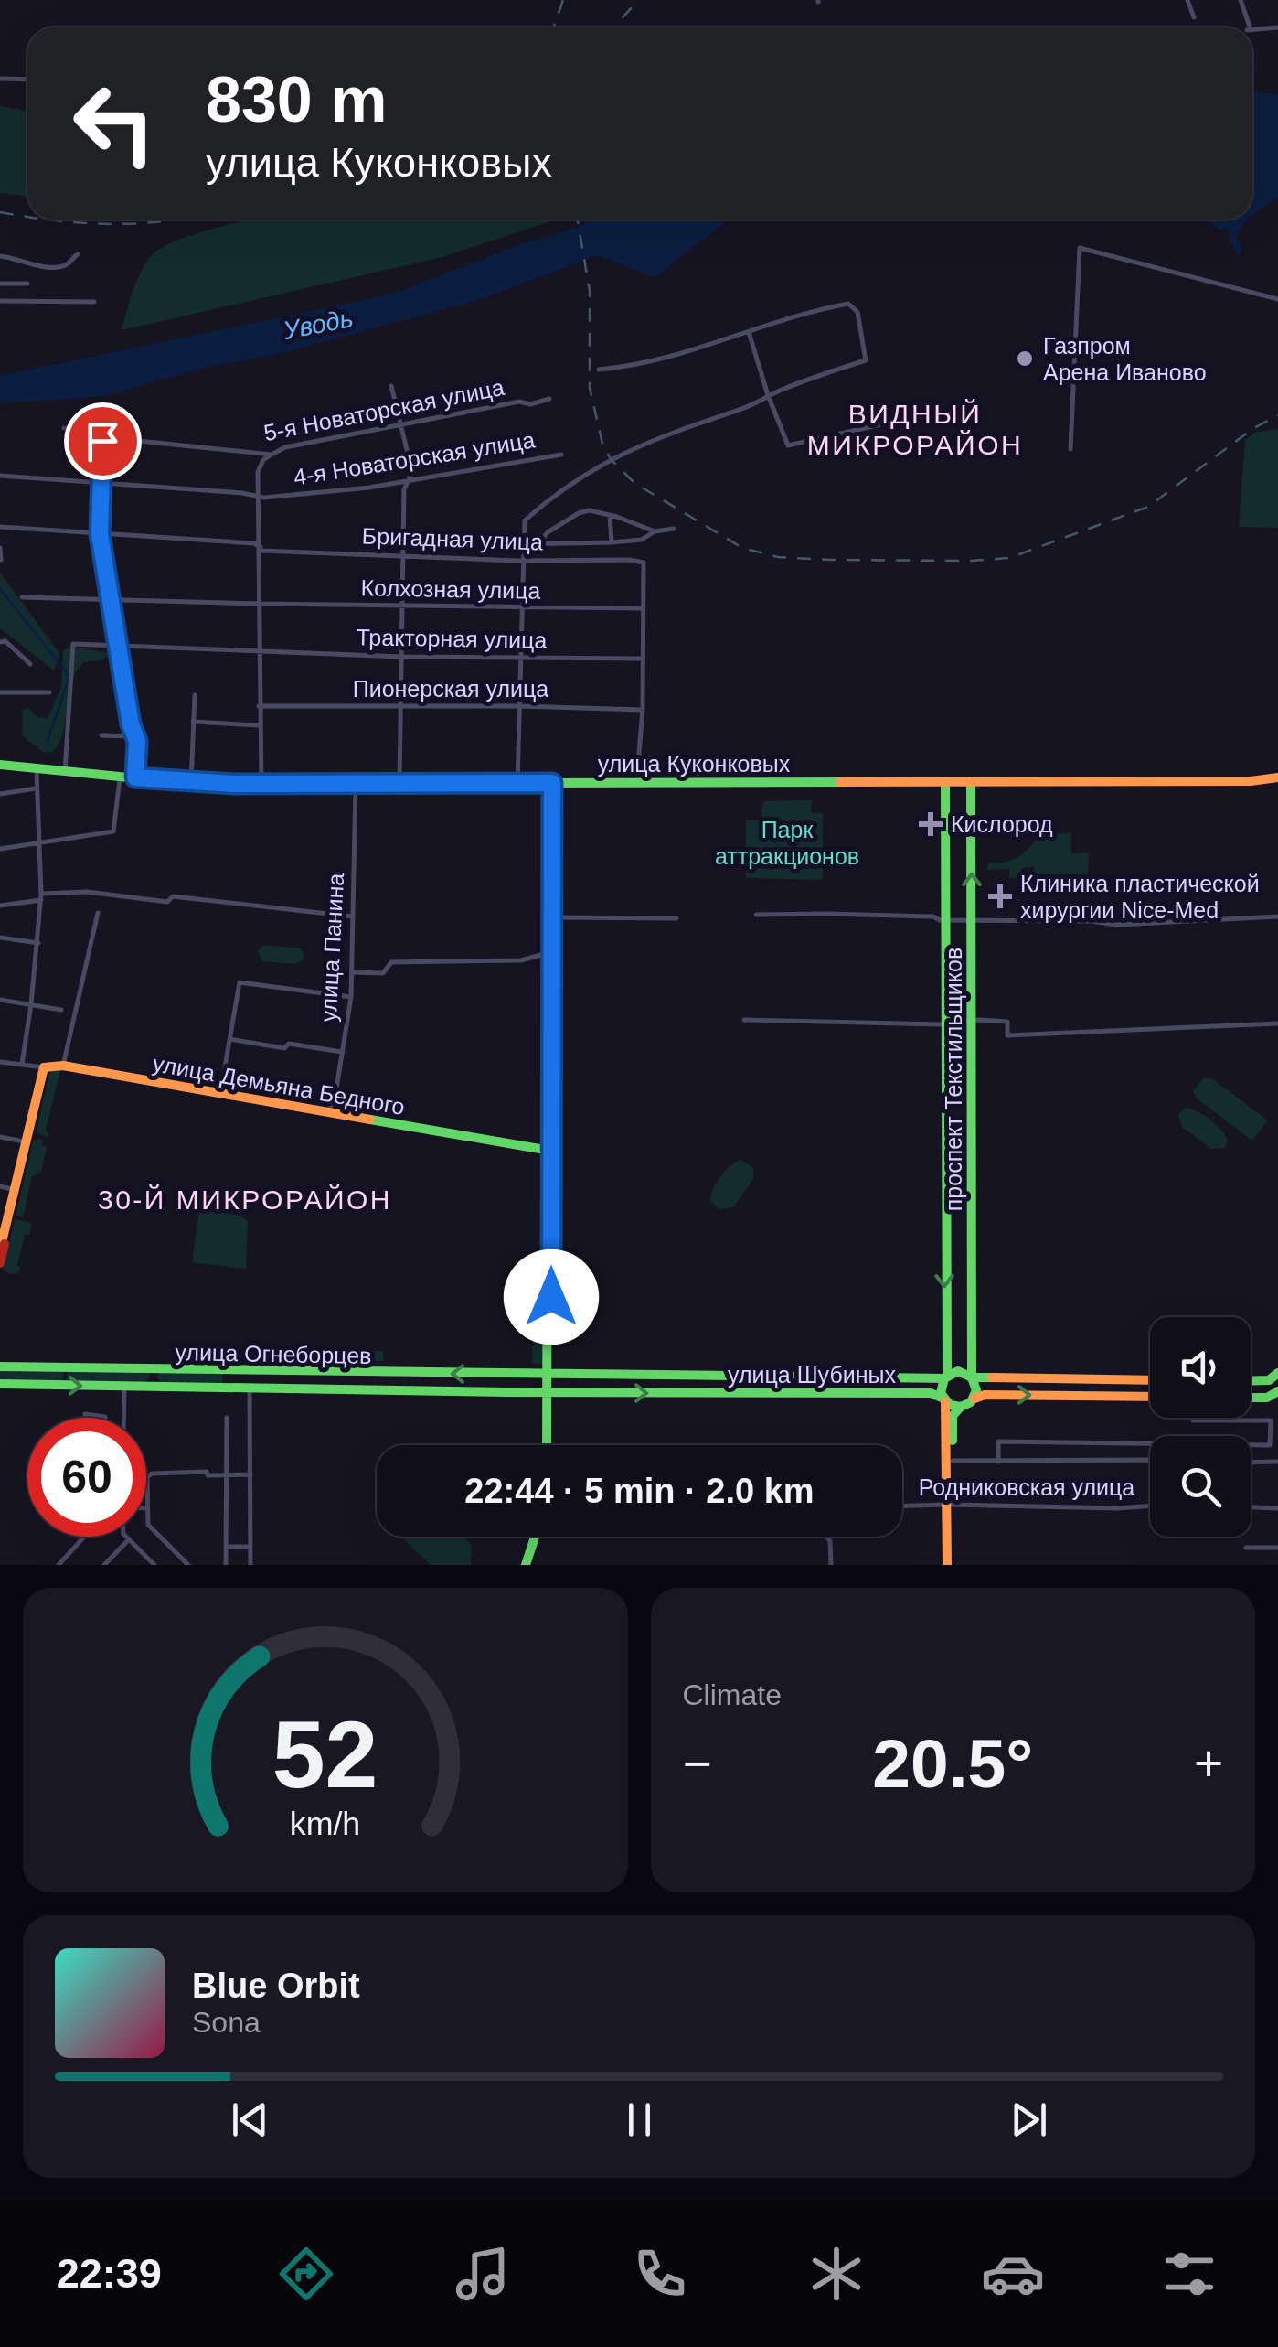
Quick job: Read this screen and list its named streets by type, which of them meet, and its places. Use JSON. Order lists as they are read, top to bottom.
{
  "streets": {
    "main road": [
      "улица Куконковых",
      "проспект Текстильщиков",
      "улица Демьяна Бедного",
      "улица Огнеборцев",
      "улица Шубиных"
    ],
    "street": [
      "5-я Новаторская улица",
      "4-я Новаторская улица",
      "Бригадная улица",
      "Колхозная улица",
      "Тракторная улица",
      "Пионерская улица",
      "улица Панина",
      "Родниковская улица"
    ]
  },
  "crossings": [
    ["Бригадная улица", "Колхозная улица"],
    ["Тракторная улица", "улица Куконковых"],
    ["улица Куконковых", "улица Панина"],
    ["улица Куконковых", "проспект Текстильщиков"],
    ["улица Панина", "улица Демьяна Бедного"],
    ["проспект Текстильщиков", "улица Шубиных"],
    ["улица Огнеборцев", "улица Шубиных"]
  ],
  "districts": ["ВИДНЫЙ МИКРОРАЙОН", "30-Й МИКРОРАЙОН"],
  "water": ["Уводь"],
  "parks": ["Парк аттракционов"],
  "places": {
    "other": ["Газпром Арена Иваново"],
    "health": ["Кислород", "Клиника пластической хирургии Nice-Med"]
  },
  "page": {
    "turn": ["830 m", "улица Куконковых"],
    "limit": "60",
    "trip": "22:44 · 5 min · 2.0 km",
    "tile": "Climate",
    "heat": ["−", "20.5°", "+"],
    "song": ["Blue Orbit", "Sona"],
    "tabs": "22:39",
    "gauge": ["52", "km/h"]
  }
}
